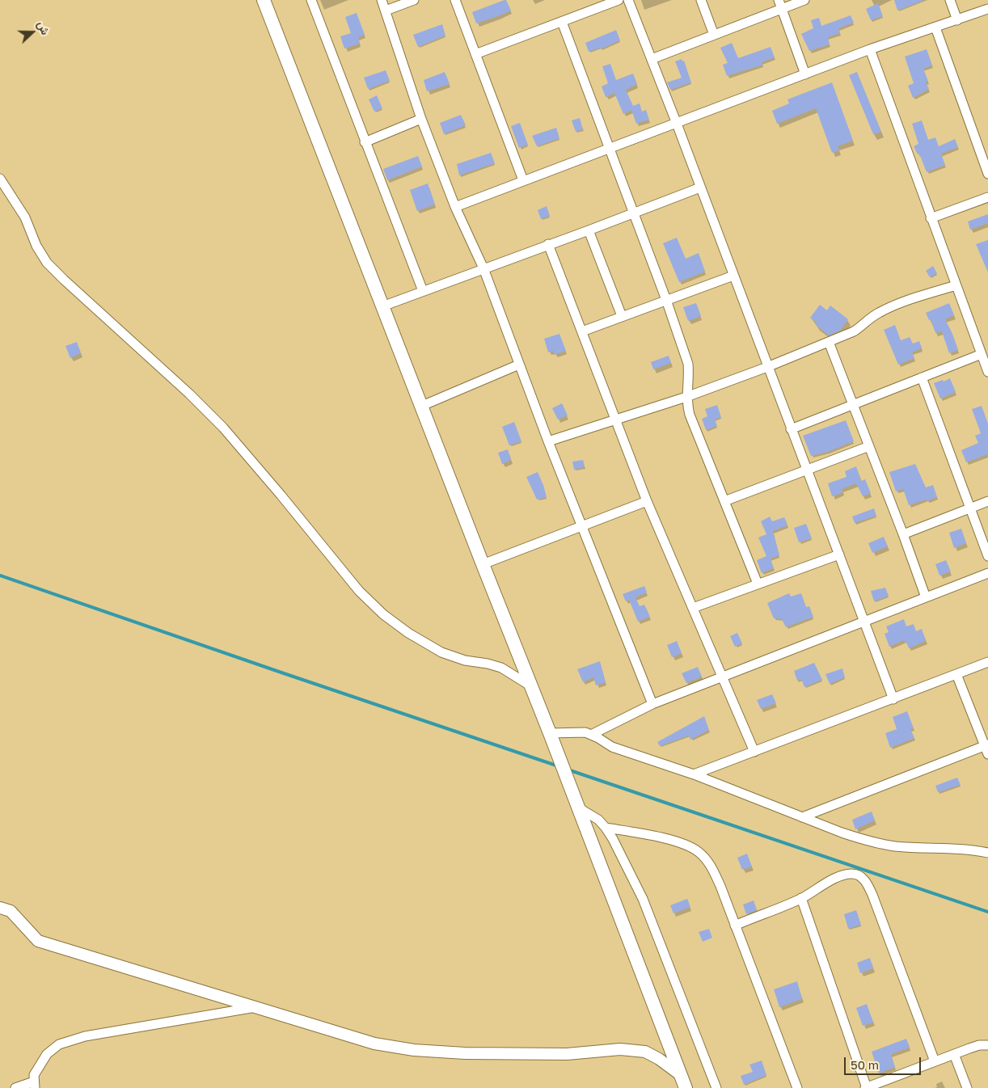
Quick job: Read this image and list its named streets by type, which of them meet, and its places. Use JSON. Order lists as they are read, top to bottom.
{
  "scale_bar": "50 m",
  "north": "right"
}
